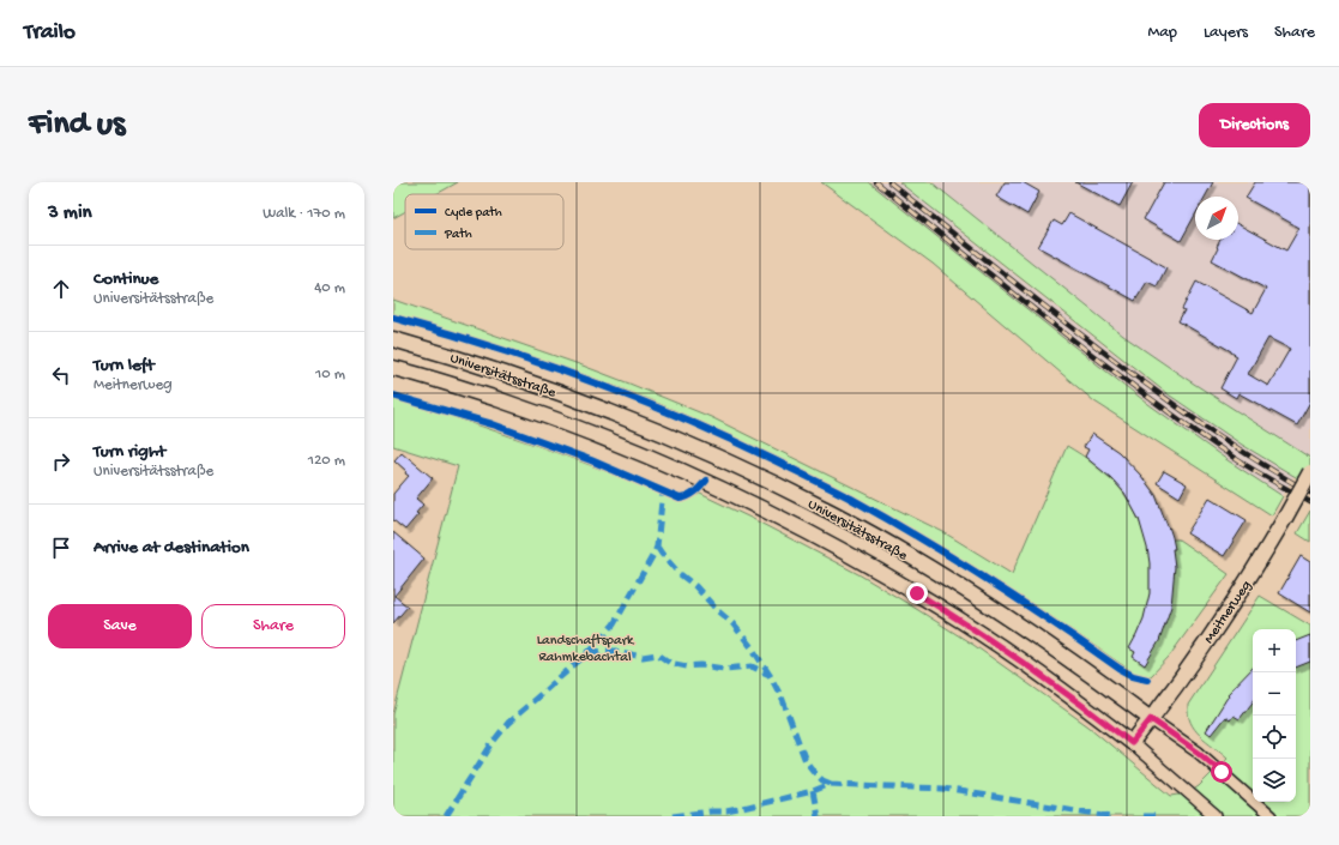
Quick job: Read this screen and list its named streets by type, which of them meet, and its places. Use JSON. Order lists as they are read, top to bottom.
{
  "streets": {
    "street": ["Universitätsstraße", "Meitnerweg"]
  },
  "crossings": [
    ["Universitätsstraße", "Meitnerweg"]
  ],
  "parks": ["Landschaftspark Rahmkebachtal"],
  "legend": ["Cycle path", "Path"],
  "north": "top right",
  "page": {
    "header": "Trailo",
    "nav": ["Map", "Layers", "Share"],
    "buttons": [
      "Directions",
      ["Save", "Share"]
    ],
    "title": "Find us",
    "heading": ["3 min", "Walk · 170 m"],
    "list": [
      ["Continue", "Universitätsstraße", "40 m"],
      ["Turn left", "Meitnerweg", "10 m"],
      ["Turn right", "Universitätsstraße", "120 m"],
      "Arrive at destination"
    ],
    "map_buttons": ["+", "−"]
  }
}
